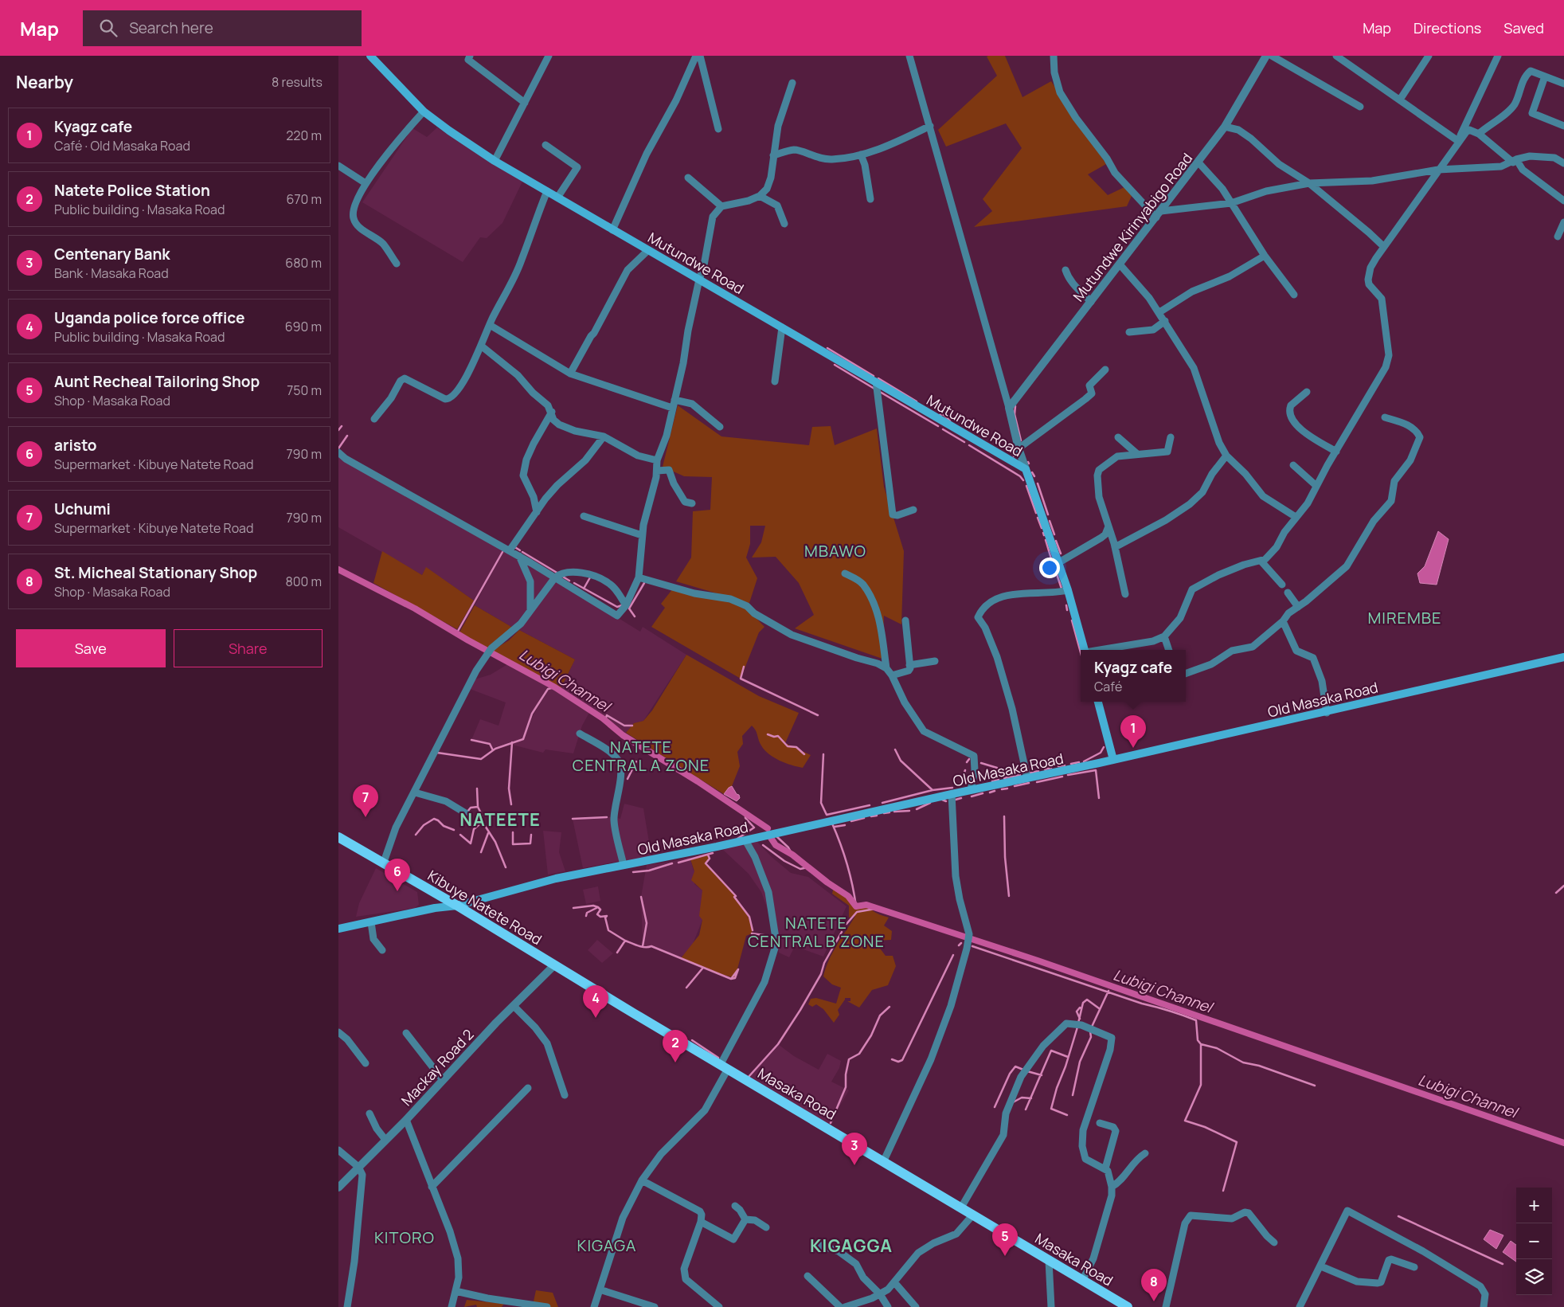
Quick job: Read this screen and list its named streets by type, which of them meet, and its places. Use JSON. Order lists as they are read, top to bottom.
{
  "streets": {
    "main road": [
      "Mutundwe Road",
      "Old Masaka Road",
      "Kibuye Natete Road",
      "Masaka Road"
    ],
    "street": ["Mutundwe Kirinyabigo Road", "Mackay Road 2"]
  },
  "crossings": [
    ["Old Masaka Road", "Kibuye Natete Road"],
    ["Kibuye Natete Road", "Mackay Road 2"],
    ["Kibuye Natete Road", "Masaka Road"],
    ["Mackay Road 2", "Masaka Road"]
  ],
  "districts": [
    "MBAWO",
    "MIREMBE",
    "NATETE CENTRAL A ZONE",
    "NATEETE",
    "NATETE CENTRAL B ZONE",
    "KITORO",
    "KIGAGA",
    "KIGAGGA"
  ],
  "water": ["Lubigi Channel"],
  "page": {
    "header": "Map",
    "search": "Search here",
    "nav": ["Map", "Directions", "Saved"],
    "heading": ["Nearby", "8 results"],
    "list": [
      {
        "mark": "1",
        "name": "Kyagz cafe",
        "note": "Café · Old Masaka Road",
        "value": "220 m"
      },
      {
        "mark": "2",
        "name": "Natete Police Station",
        "note": "Public building · Masaka Road",
        "value": "670 m"
      },
      {
        "mark": "3",
        "name": "Centenary Bank",
        "note": "Bank · Masaka Road",
        "value": "680 m"
      },
      {
        "mark": "4",
        "name": "Uganda police force office",
        "note": "Public building · Masaka Road",
        "value": "690 m"
      },
      {
        "mark": "5",
        "name": "Aunt Recheal Tailoring Shop",
        "note": "Shop · Masaka Road",
        "value": "750 m"
      },
      {
        "mark": "6",
        "name": "aristo",
        "note": "Supermarket · Kibuye Natete Road",
        "value": "790 m"
      },
      {
        "mark": "7",
        "name": "Uchumi",
        "note": "Supermarket · Kibuye Natete Road",
        "value": "790 m"
      },
      {
        "mark": "8",
        "name": "St. Micheal Stationary Shop",
        "note": "Shop · Masaka Road",
        "value": "800 m"
      }
    ],
    "buttons": ["Save", "Share"],
    "popup": ["Kyagz cafe", "Café"],
    "pins": [
      "1",
      "7",
      "6",
      "4",
      "2",
      "3",
      "5",
      "8"
    ],
    "map_buttons": ["+", "−"]
  }
}
